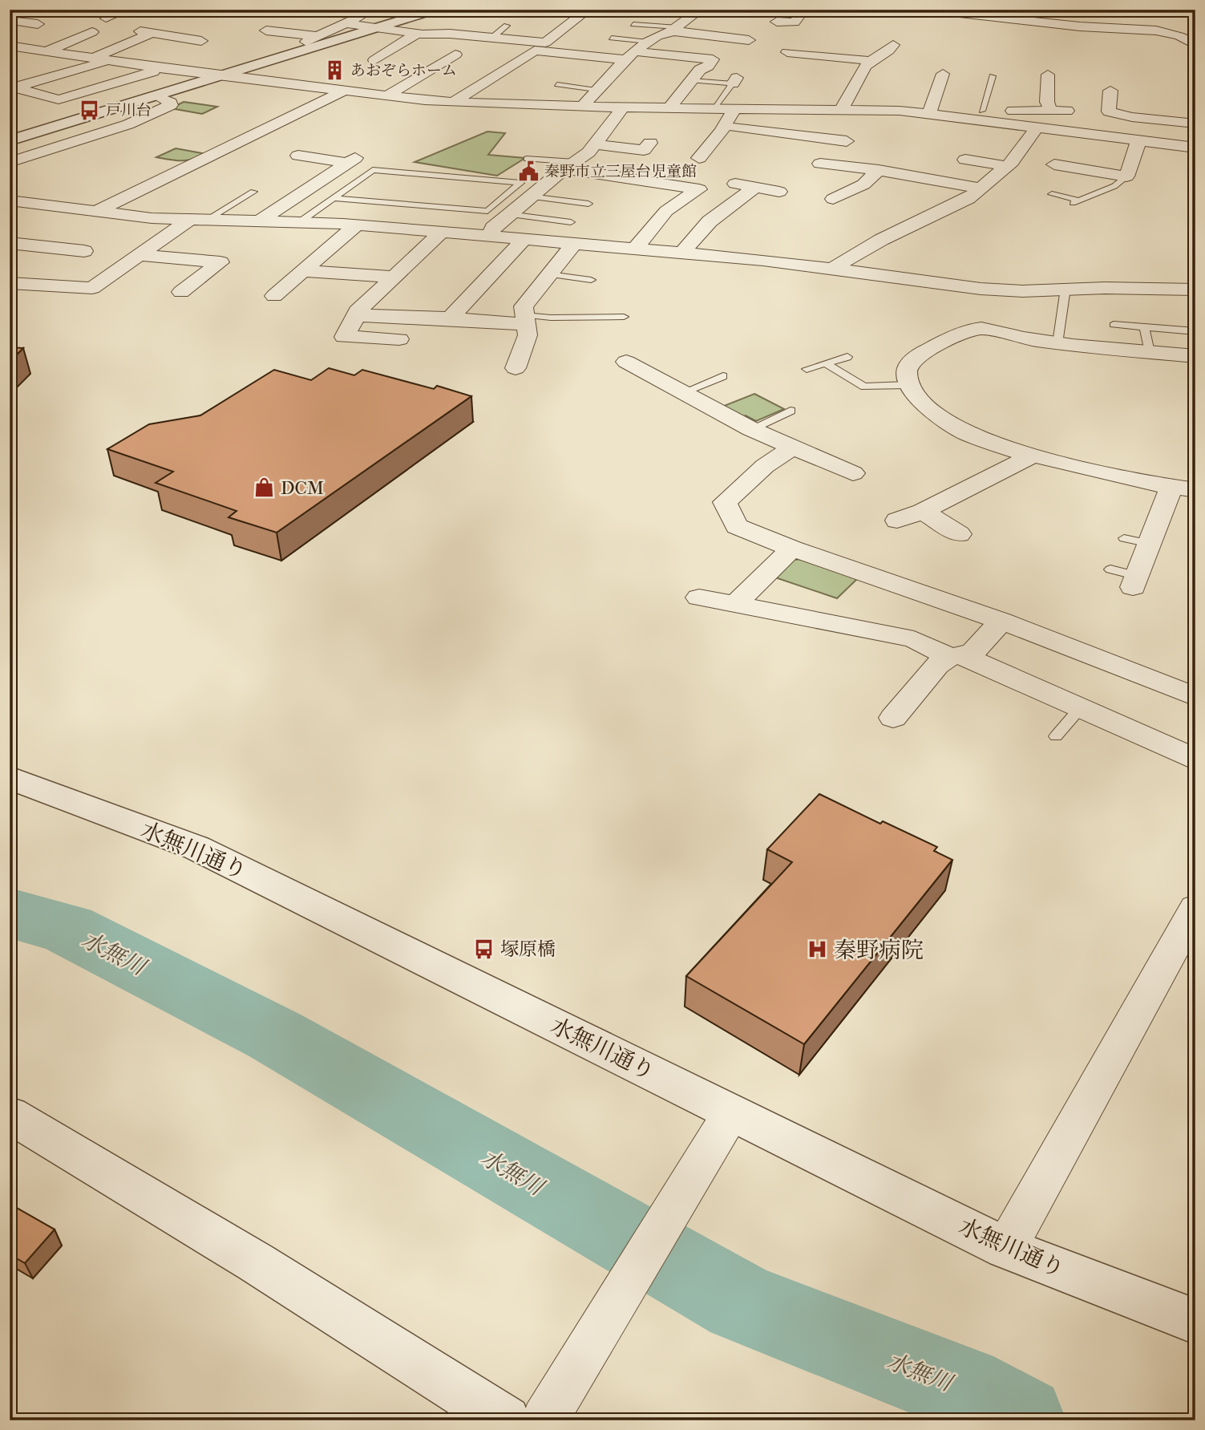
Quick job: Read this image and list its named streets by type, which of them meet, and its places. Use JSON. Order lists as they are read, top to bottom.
{
  "streets": {
    "street": ["水無川通り"]
  },
  "water": ["水無川"],
  "places": {
    "building": ["あおぞらホーム"],
    "bus stop": ["戸川台", "塚原橋"],
    "public building": ["秦野市立三屋台児童館"],
    "shop": ["DCM"],
    "hospital": ["秦野病院"]
  }
}
